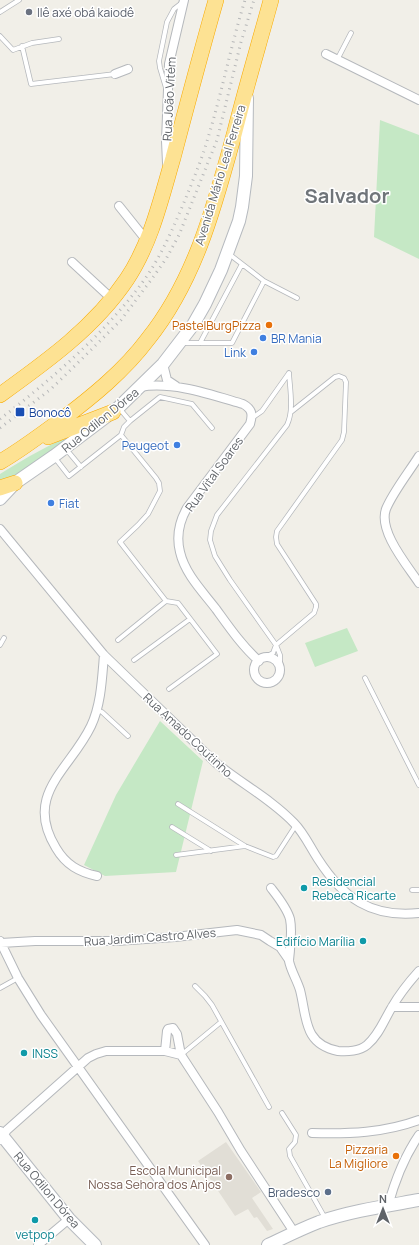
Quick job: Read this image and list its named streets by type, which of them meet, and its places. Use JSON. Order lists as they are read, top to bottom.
{
  "streets": {
    "highway": ["Avenida Mário Leal Ferreira"],
    "street": [
      "Rua João Vitém",
      "Rua Odilon Dórea",
      "Rua Vital Soares",
      "Rua Amado Coutinho",
      "Rua Jardim Castro Alves"
    ]
  },
  "crossings": [
    ["Avenida Mário Leal Ferreira", "Rua Odilon Dórea"]
  ],
  "districts": ["Salvador"],
  "places": {
    "other": [
      "Ilê axé obá kaiodê",
      "PastelBurgPizza",
      "BR Mania",
      "Link",
      "Peugeot",
      "Fiat",
      "Residencial Rebeca Ricarte",
      "Edifício Marília",
      "INSS",
      "Pizzaria La Migliore",
      "Escola Municipal Nossa Sehora dos Anjos",
      "Bradesco",
      "vetpop"
    ],
    "transit": ["Bonocô"]
  },
  "north": "top"
}
